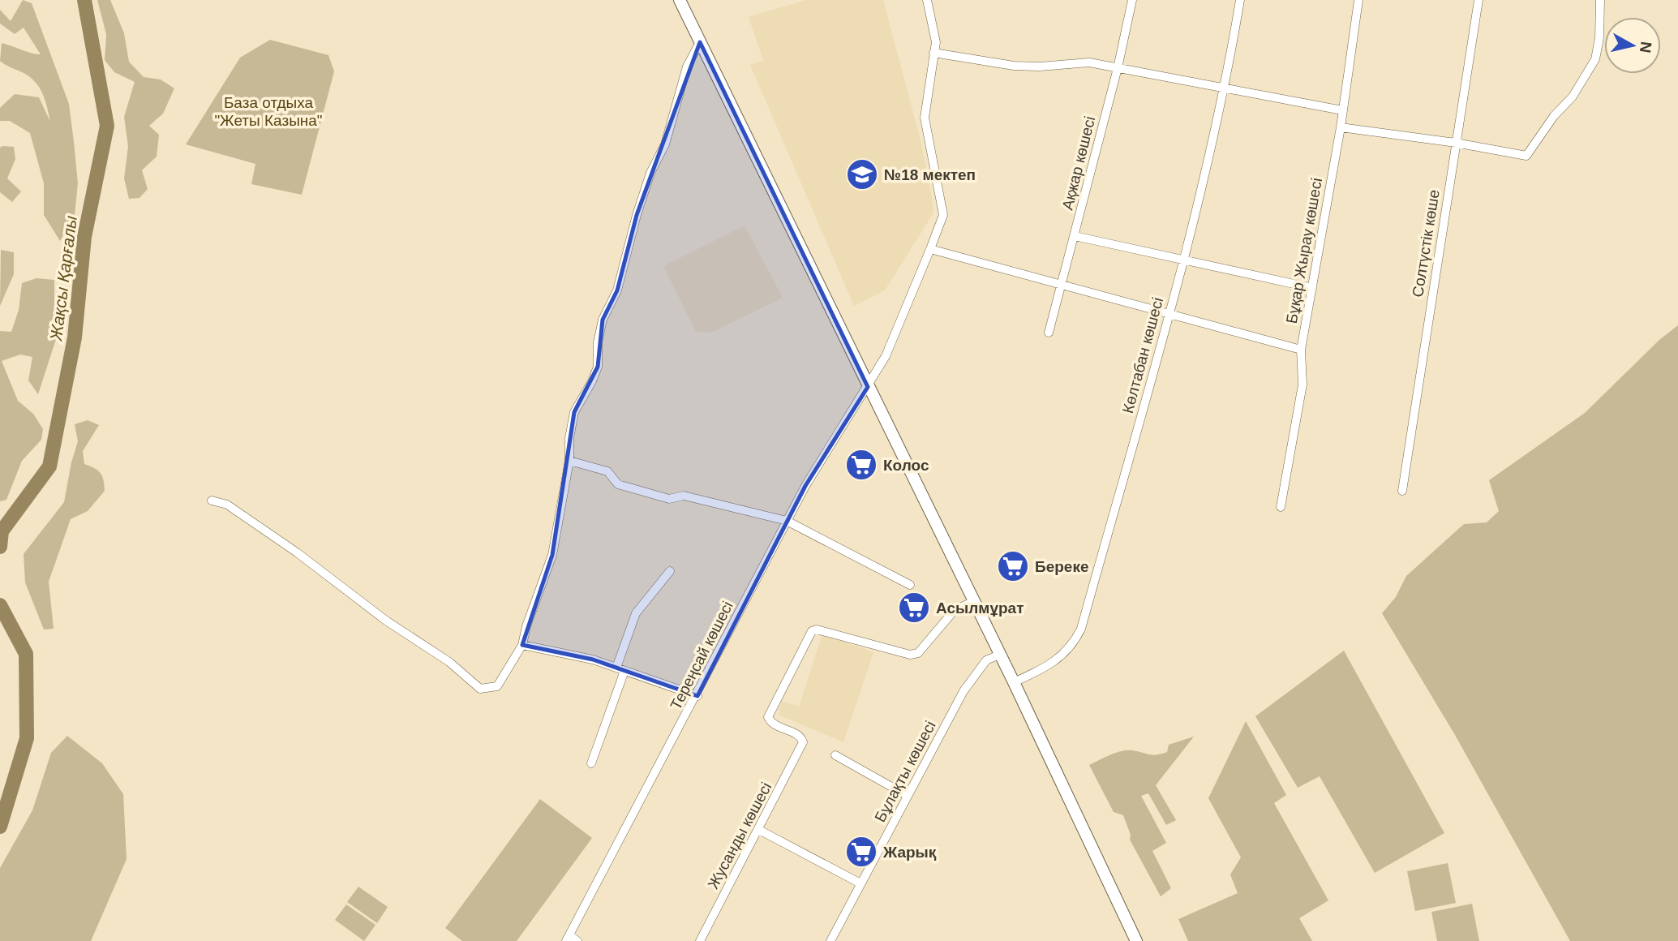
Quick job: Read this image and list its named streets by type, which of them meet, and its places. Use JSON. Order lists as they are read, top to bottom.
{
  "streets": {
    "street": [
      "Ақжар көшесі",
      "Солтүстік көше",
      "Бұқар Жырау көшесі",
      "Көлтабан көшесі",
      "Тереңсай көшесі",
      "Бұлақты көшесі",
      "Жусанды көшесі"
    ]
  },
  "water": ["Жақсы Қарғалы"],
  "parks": ["База отдыха \"Жеты Казына\""],
  "places": {
    "school or university": ["№18 мектеп"],
    "supermarket": [
      "Колос",
      "Береке",
      "Асылмұрат",
      "Жарық"
    ]
  },
  "north": "right"
}
